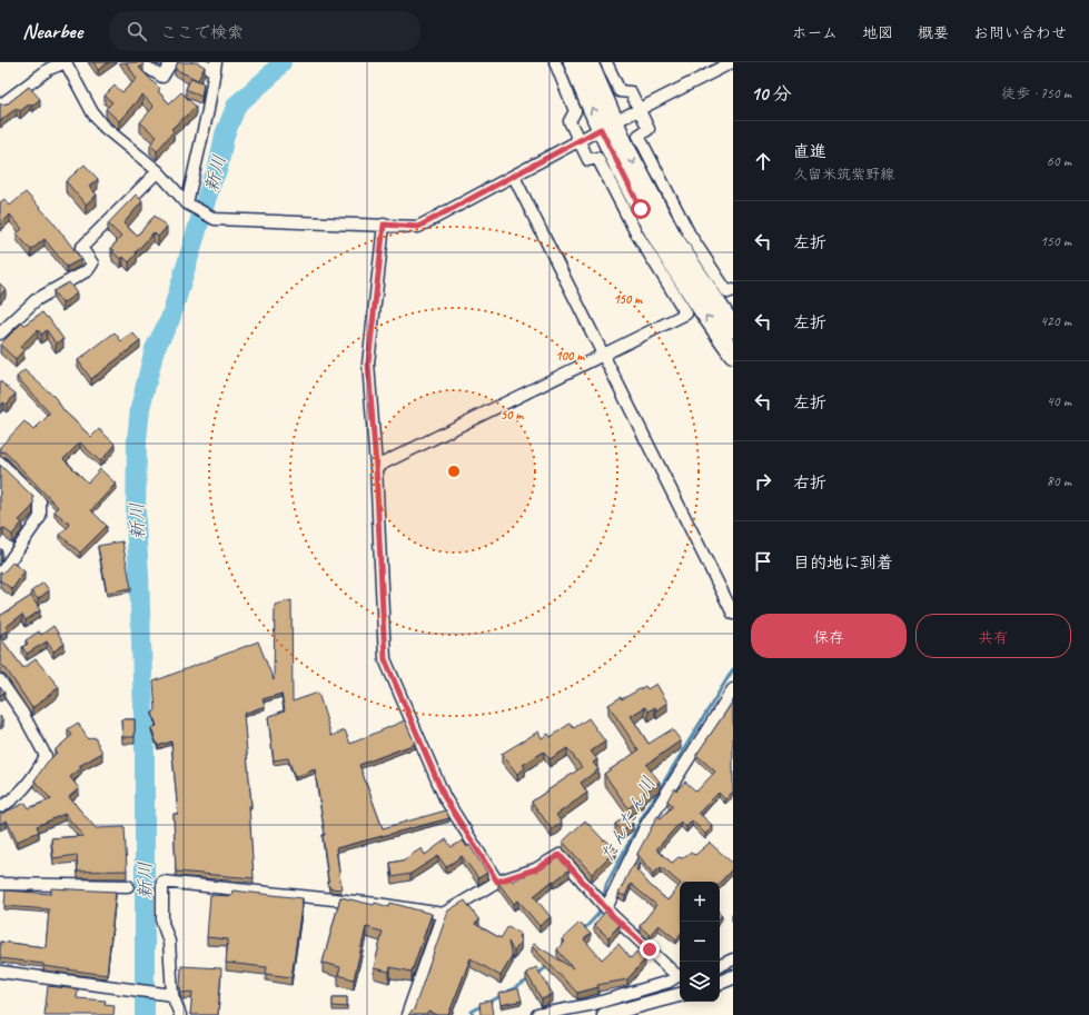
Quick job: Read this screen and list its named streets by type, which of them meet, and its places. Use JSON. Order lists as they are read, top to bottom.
{
  "water": ["新川", "たんたん川"],
  "page": {
    "header": "Nearbee",
    "search": "ここで検索",
    "nav": [
      "ホーム",
      "地図",
      "概要",
      "お問い合わせ"
    ],
    "heading": ["10 分", "徒歩 · 750 m"],
    "list": [
      ["直進", "久留米筑紫野線", "60 m"],
      ["左折", "150 m"],
      ["左折", "420 m"],
      ["左折", "40 m"],
      ["右折", "80 m"],
      "目的地に到着"
    ],
    "buttons": ["保存", "共有"],
    "map_buttons": ["+", "−"]
  },
  "rings": ["150 m", "100 m", "50 m"]
}
